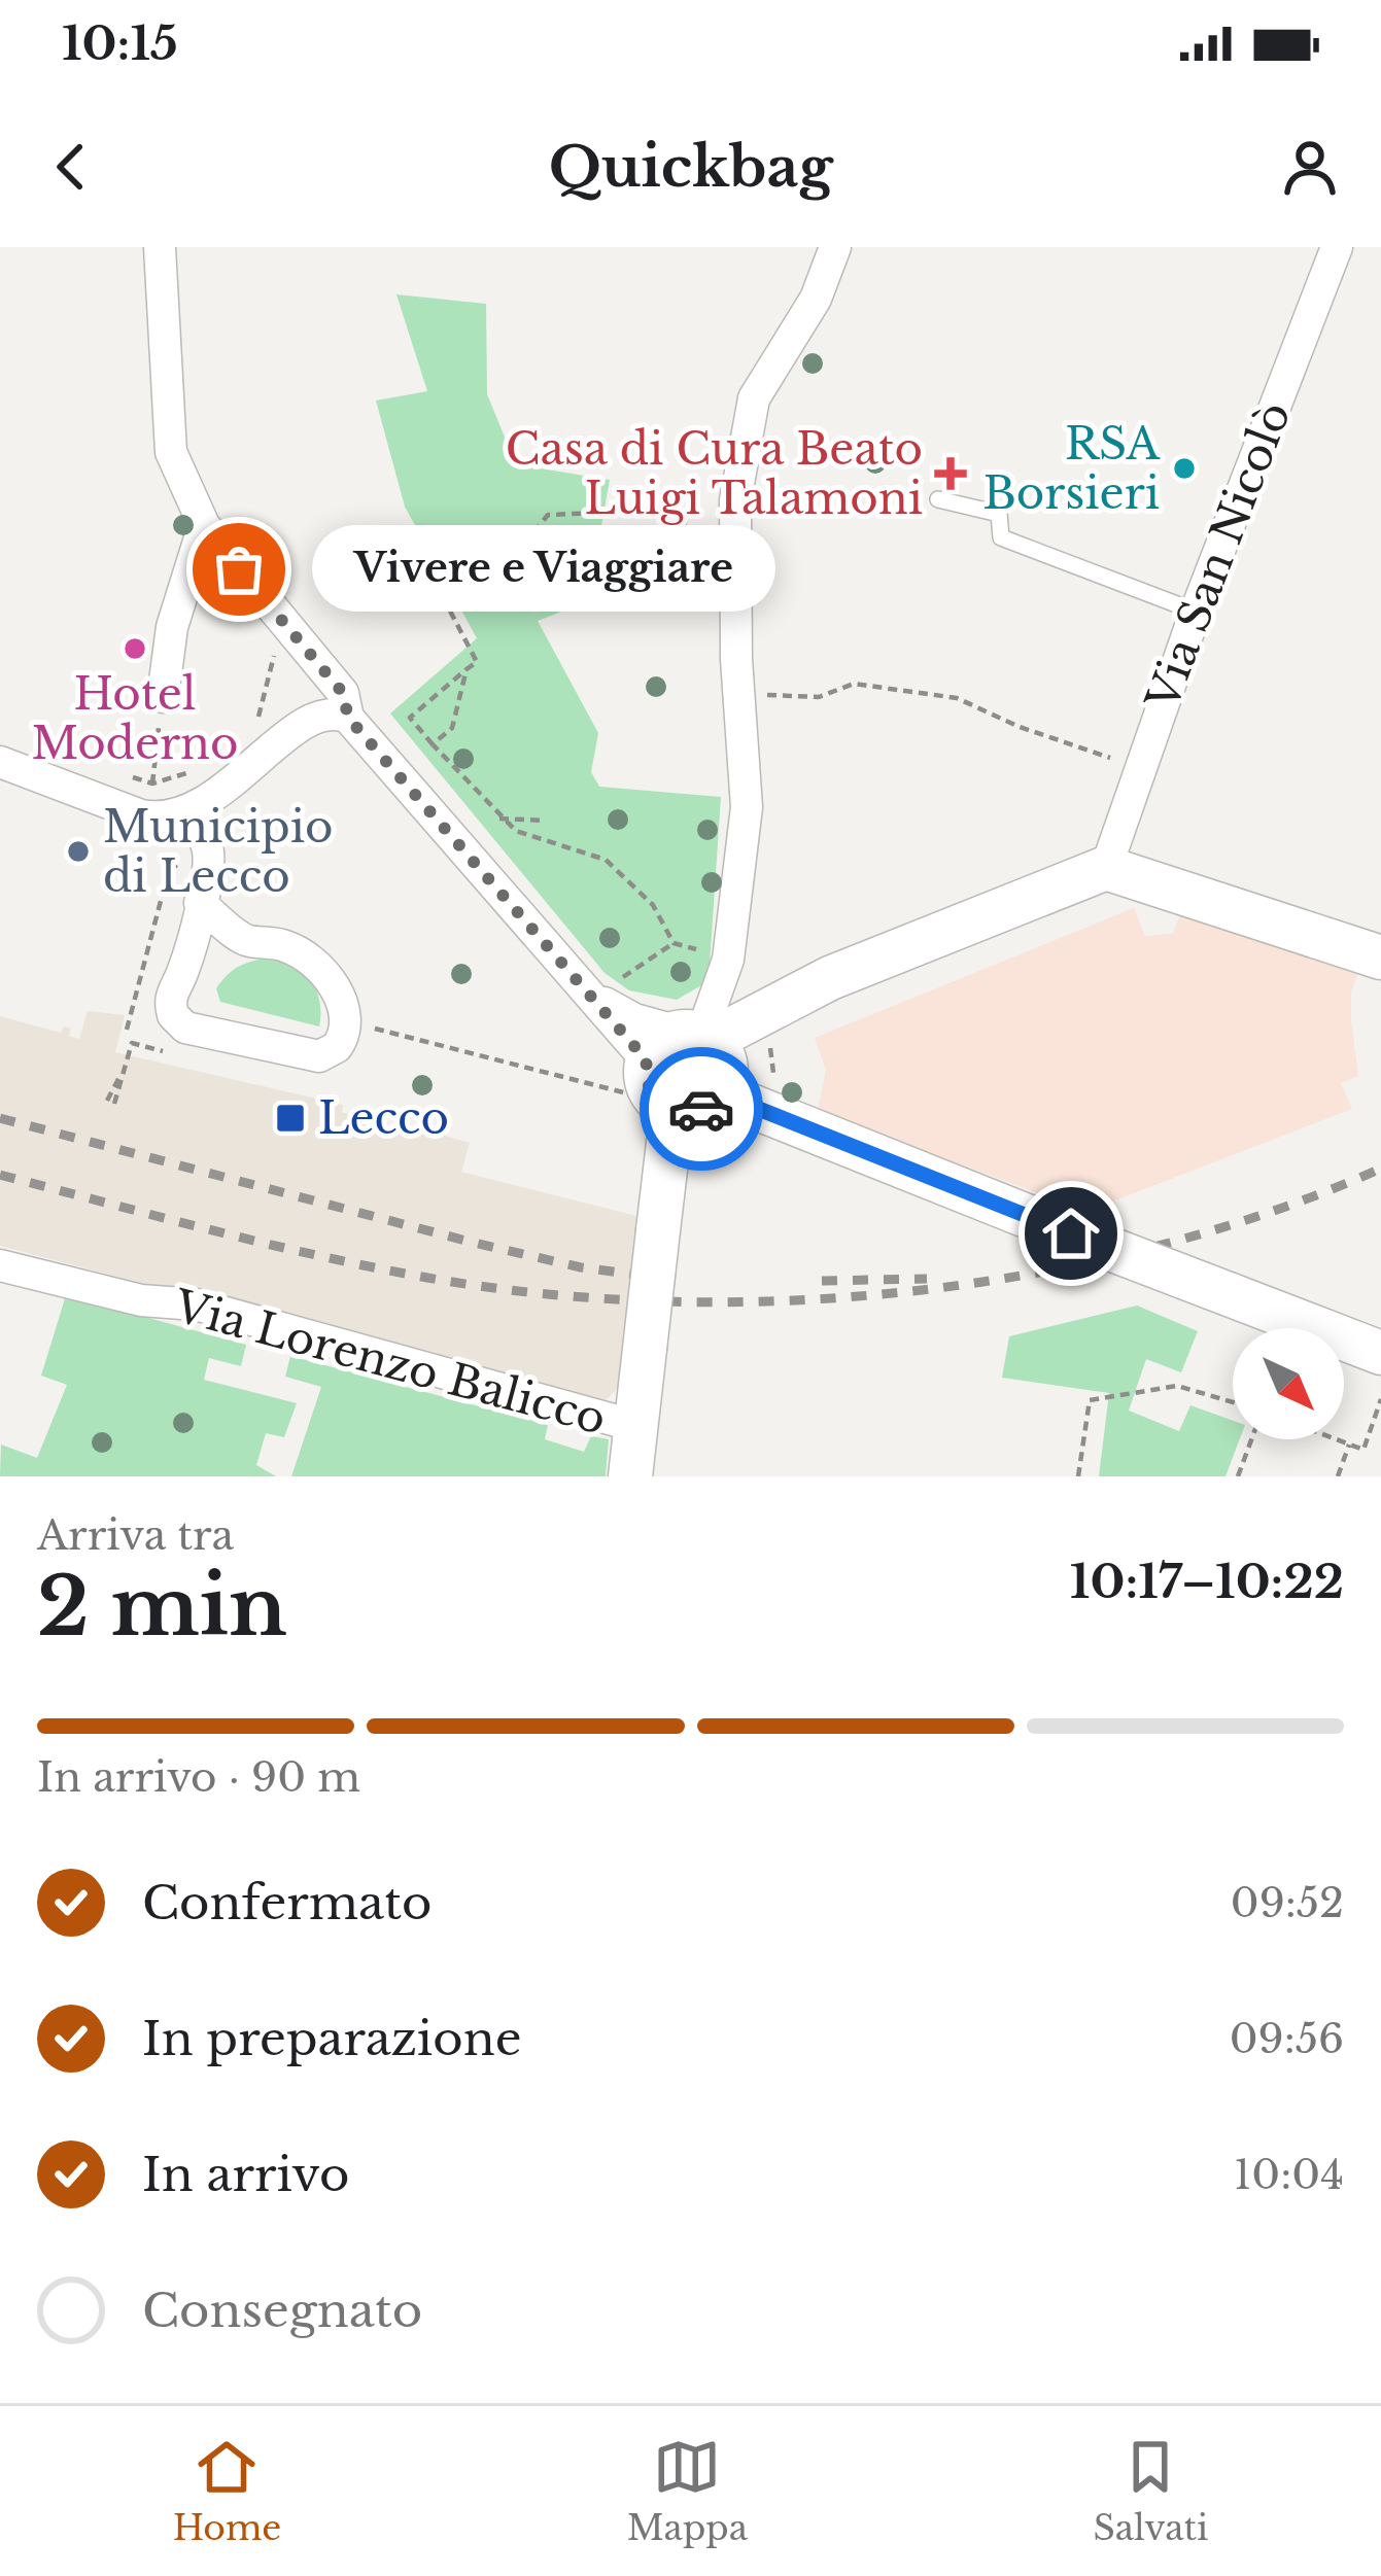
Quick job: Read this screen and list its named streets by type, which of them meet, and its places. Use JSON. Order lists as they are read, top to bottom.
{
  "streets": {
    "street": ["Via San Nicolò", "Via Lorenzo Balicco"]
  },
  "places": {
    "other": [
      "RSA Borsieri",
      "Vivere e Viaggiare",
      "Hotel Moderno",
      "Municipio di Lecco"
    ],
    "health": ["Casa di Cura Beato Luigi Talamoni"],
    "transit": ["Lecco"]
  },
  "north": "bottom right",
  "page": {
    "status": "10:15",
    "header": "Quickbag",
    "bubble": "Vivere e Viaggiare",
    "heading": ["2 min", "Arriva tra", "10:17–10:22"],
    "bar": "In arrivo · 90 m",
    "list": [
      ["Confermato", "09:52"],
      ["In preparazione", "09:56"],
      ["In arrivo", "10:04"],
      "Consegnato"
    ],
    "tabs": ["Home", "Mappa", "Salvati"]
  }
}
